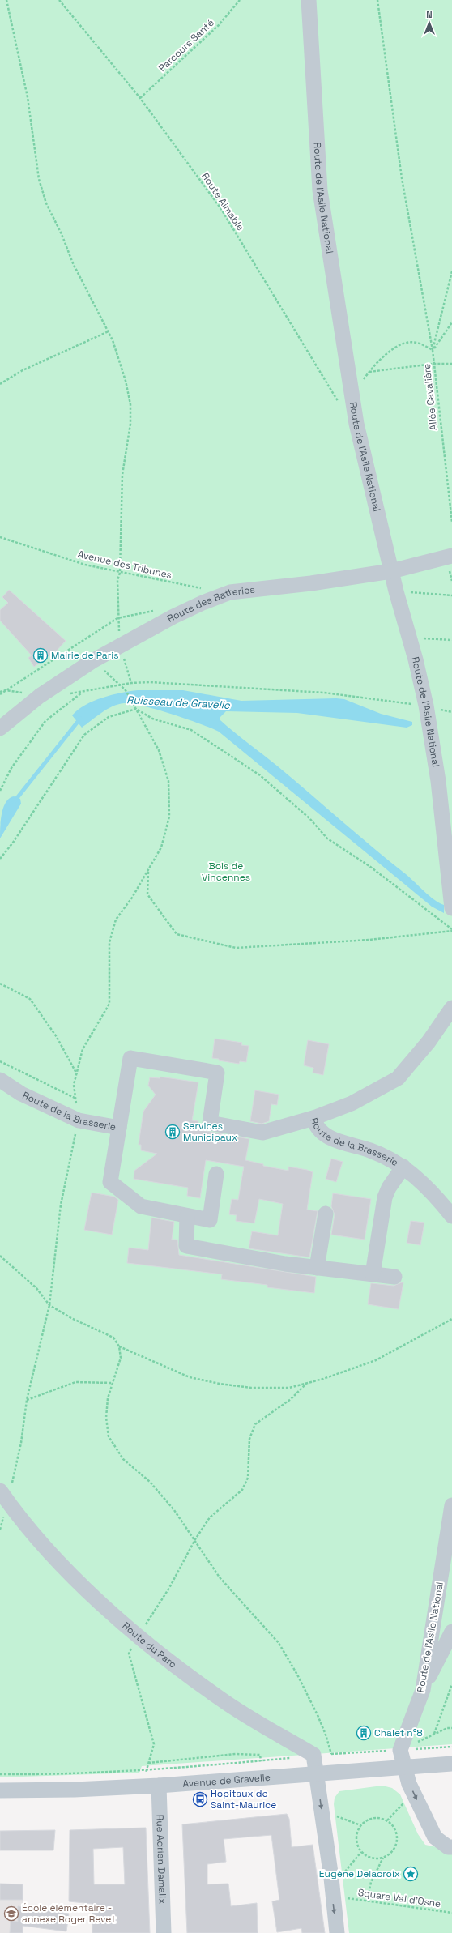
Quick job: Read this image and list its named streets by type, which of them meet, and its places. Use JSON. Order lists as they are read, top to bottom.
{
  "streets": {
    "street": [
      "Route de l'Asile National",
      "Route des Batteries",
      "Route de la Brasserie",
      "Route du Parc",
      "Avenue de Gravelle",
      "Rue Adrien Damalix"
    ],
    "path": [
      "Parcours Santé",
      "Route Aimable",
      "Allée Cavalière",
      "Avenue des Tribunes",
      "Square Val d'Osne"
    ]
  },
  "crossings": [
    ["Parcours Santé", "Route Aimable"],
    ["Route de l'Asile National", "Route Aimable"],
    ["Route de l'Asile National", "Route des Batteries"],
    ["Route du Parc", "Avenue de Gravelle"],
    ["Avenue de Gravelle", "Rue Adrien Damalix"]
  ],
  "water": ["Ruisseau de Gravelle"],
  "parks": ["Bois de Vincennes"],
  "places": {
    "building": ["Mairie de Paris", "Services Municipaux", "Chalet n°8"],
    "bus stop": ["Hopitaux de Saint-Maurice"],
    "place": ["Eugène Delacroix"],
    "school or university": ["École élémentaire - annexe Roger Revet"]
  },
  "north": "top"
}
